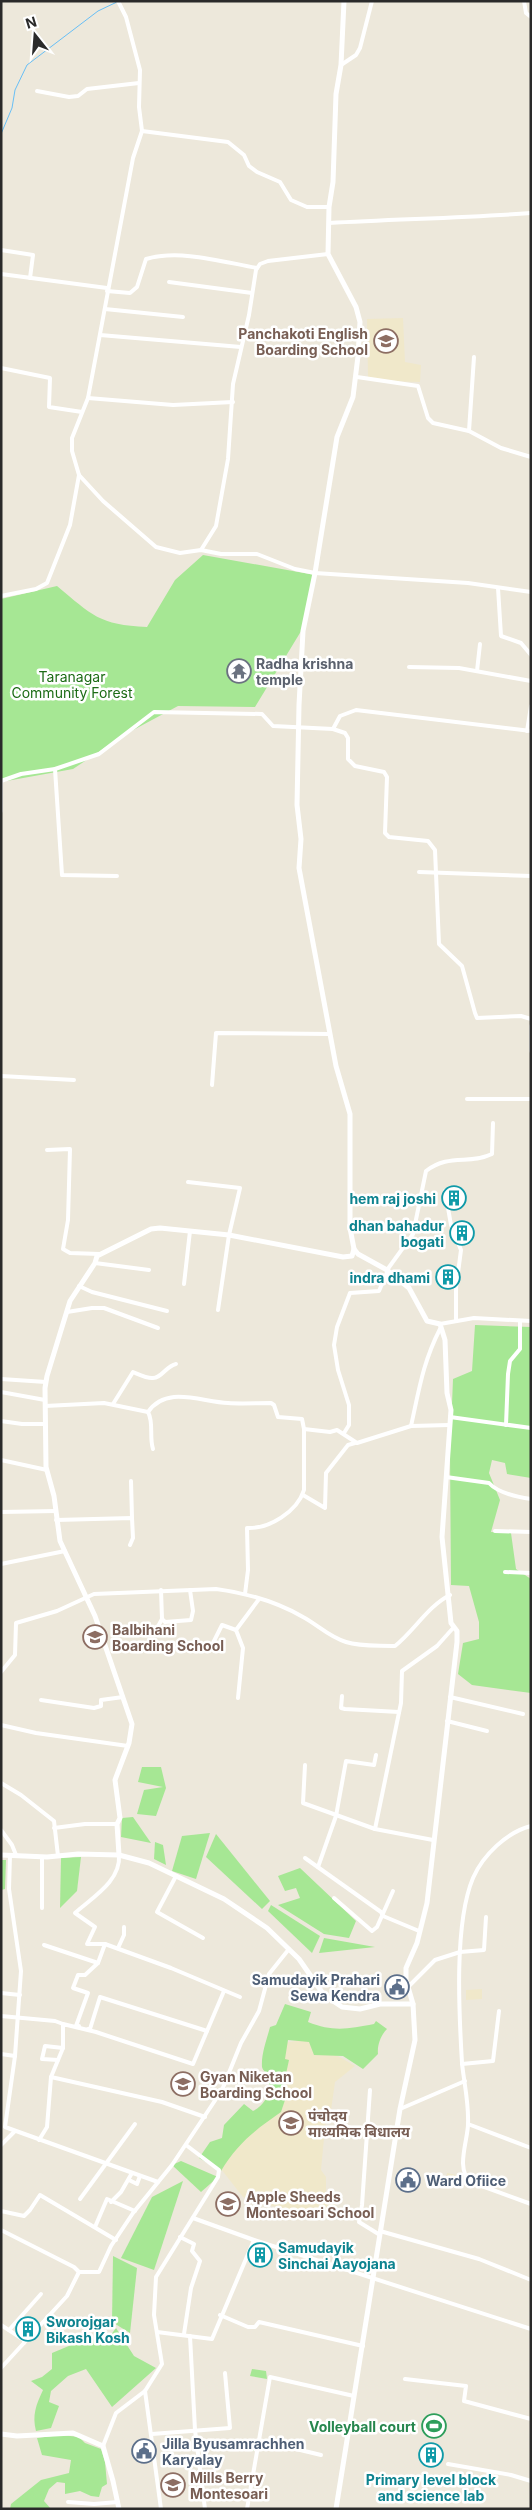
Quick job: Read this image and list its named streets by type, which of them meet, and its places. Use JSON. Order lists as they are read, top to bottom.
{
  "parks": ["Taranagar Community Forest"],
  "places": {
    "school or university": [
      "Panchakoti English Boarding School",
      "Balbihani Boarding School",
      "Gyan Niketan Boarding School",
      "पंचोदय माध्यमिक बिधालय",
      "Apple Sheeds Montesoari School",
      "Mills Berry Montesoari"
    ],
    "temple": ["Radha krishna temple"],
    "building": [
      "hem raj joshi",
      "dhan bahadur bogati",
      "indra dhami",
      "Samudayik Sinchai Aayojana",
      "Sworojgar Bikash Kosh",
      "Primary level block and science lab"
    ],
    "public building": ["Samudayik Prahari Sewa Kendra", "Ward Ofiice", "Jilla Byusamrachhen Karyalay"],
    "sports": ["Volleyball court"]
  },
  "north": "top"
}
